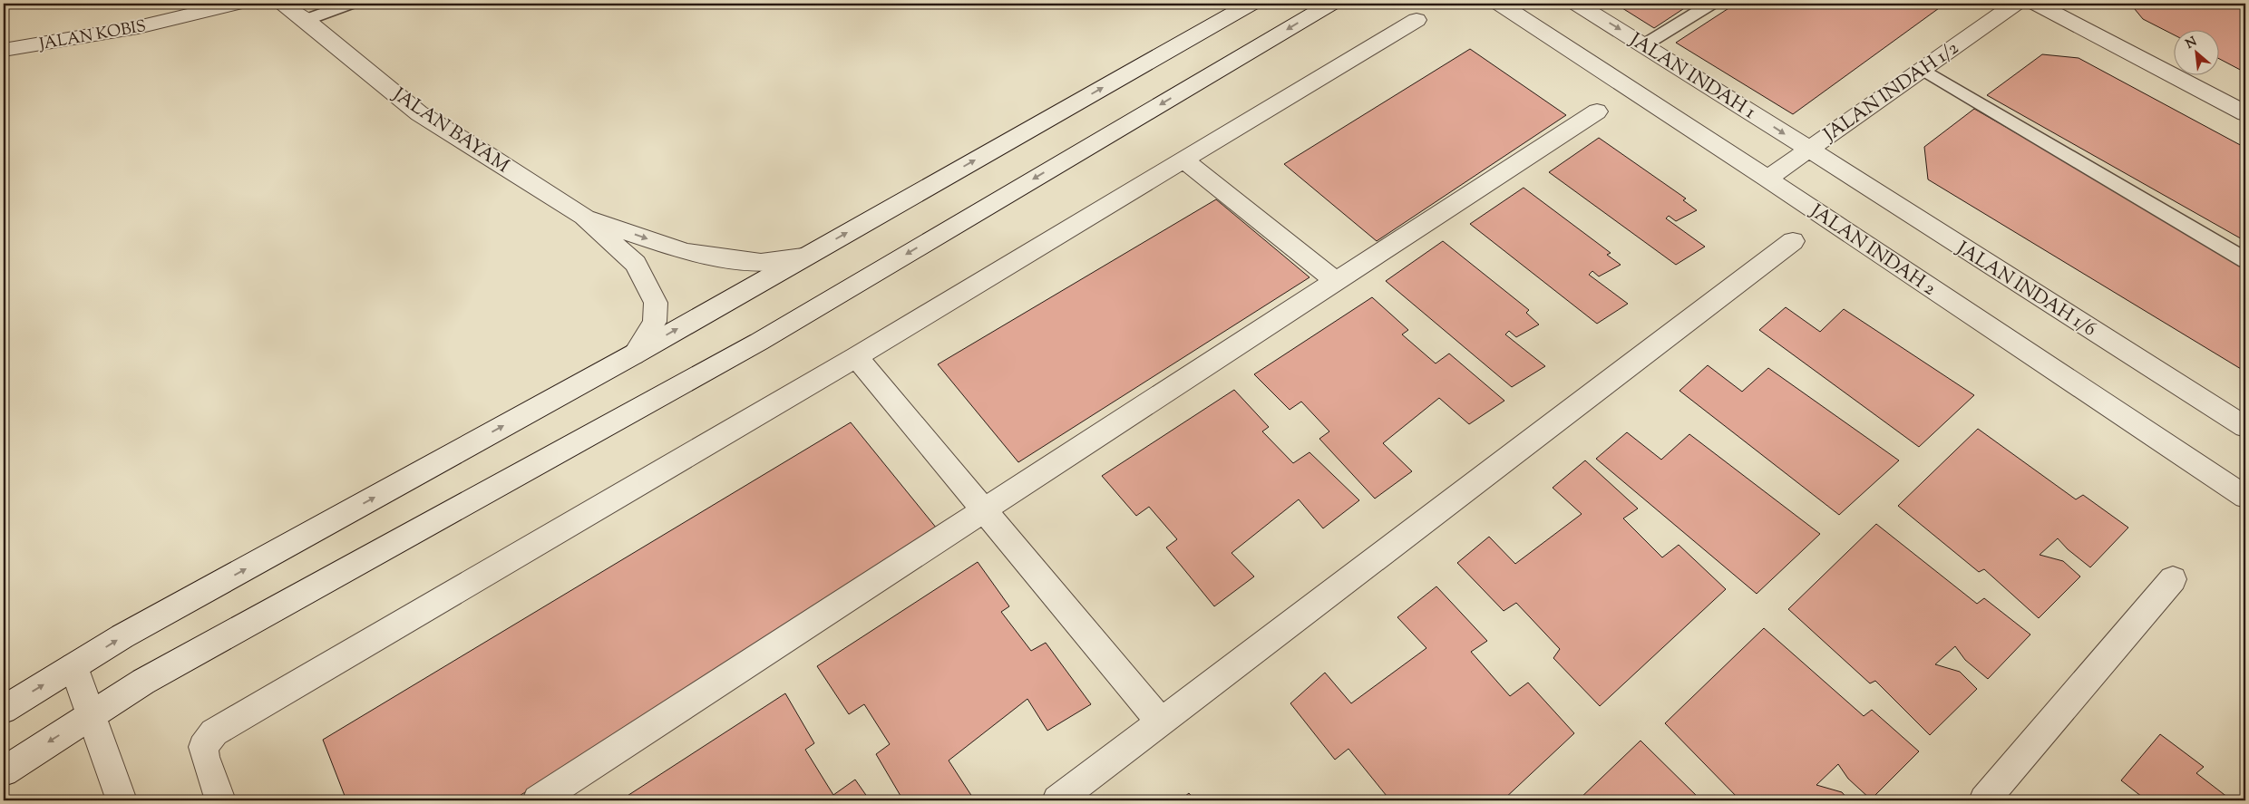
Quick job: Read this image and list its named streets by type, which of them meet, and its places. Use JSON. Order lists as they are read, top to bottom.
{
  "streets": {
    "street": [
      "JALAN KOBIS",
      "JALAN INDAH 1",
      "JALAN INDAH 1/2",
      "JALAN BAYAM",
      "JALAN INDAH 2",
      "JALAN INDAH 1/6"
    ]
  },
  "crossings": [
    ["JALAN INDAH 1", "JALAN INDAH 1/2"],
    ["JALAN INDAH 1", "JALAN INDAH 1/6"],
    ["JALAN INDAH 1/2", "JALAN INDAH 2"],
    ["JALAN INDAH 1/2", "JALAN INDAH 1/6"]
  ],
  "one_way": ["JALAN INDAH 1"],
  "north": "top left"
}
